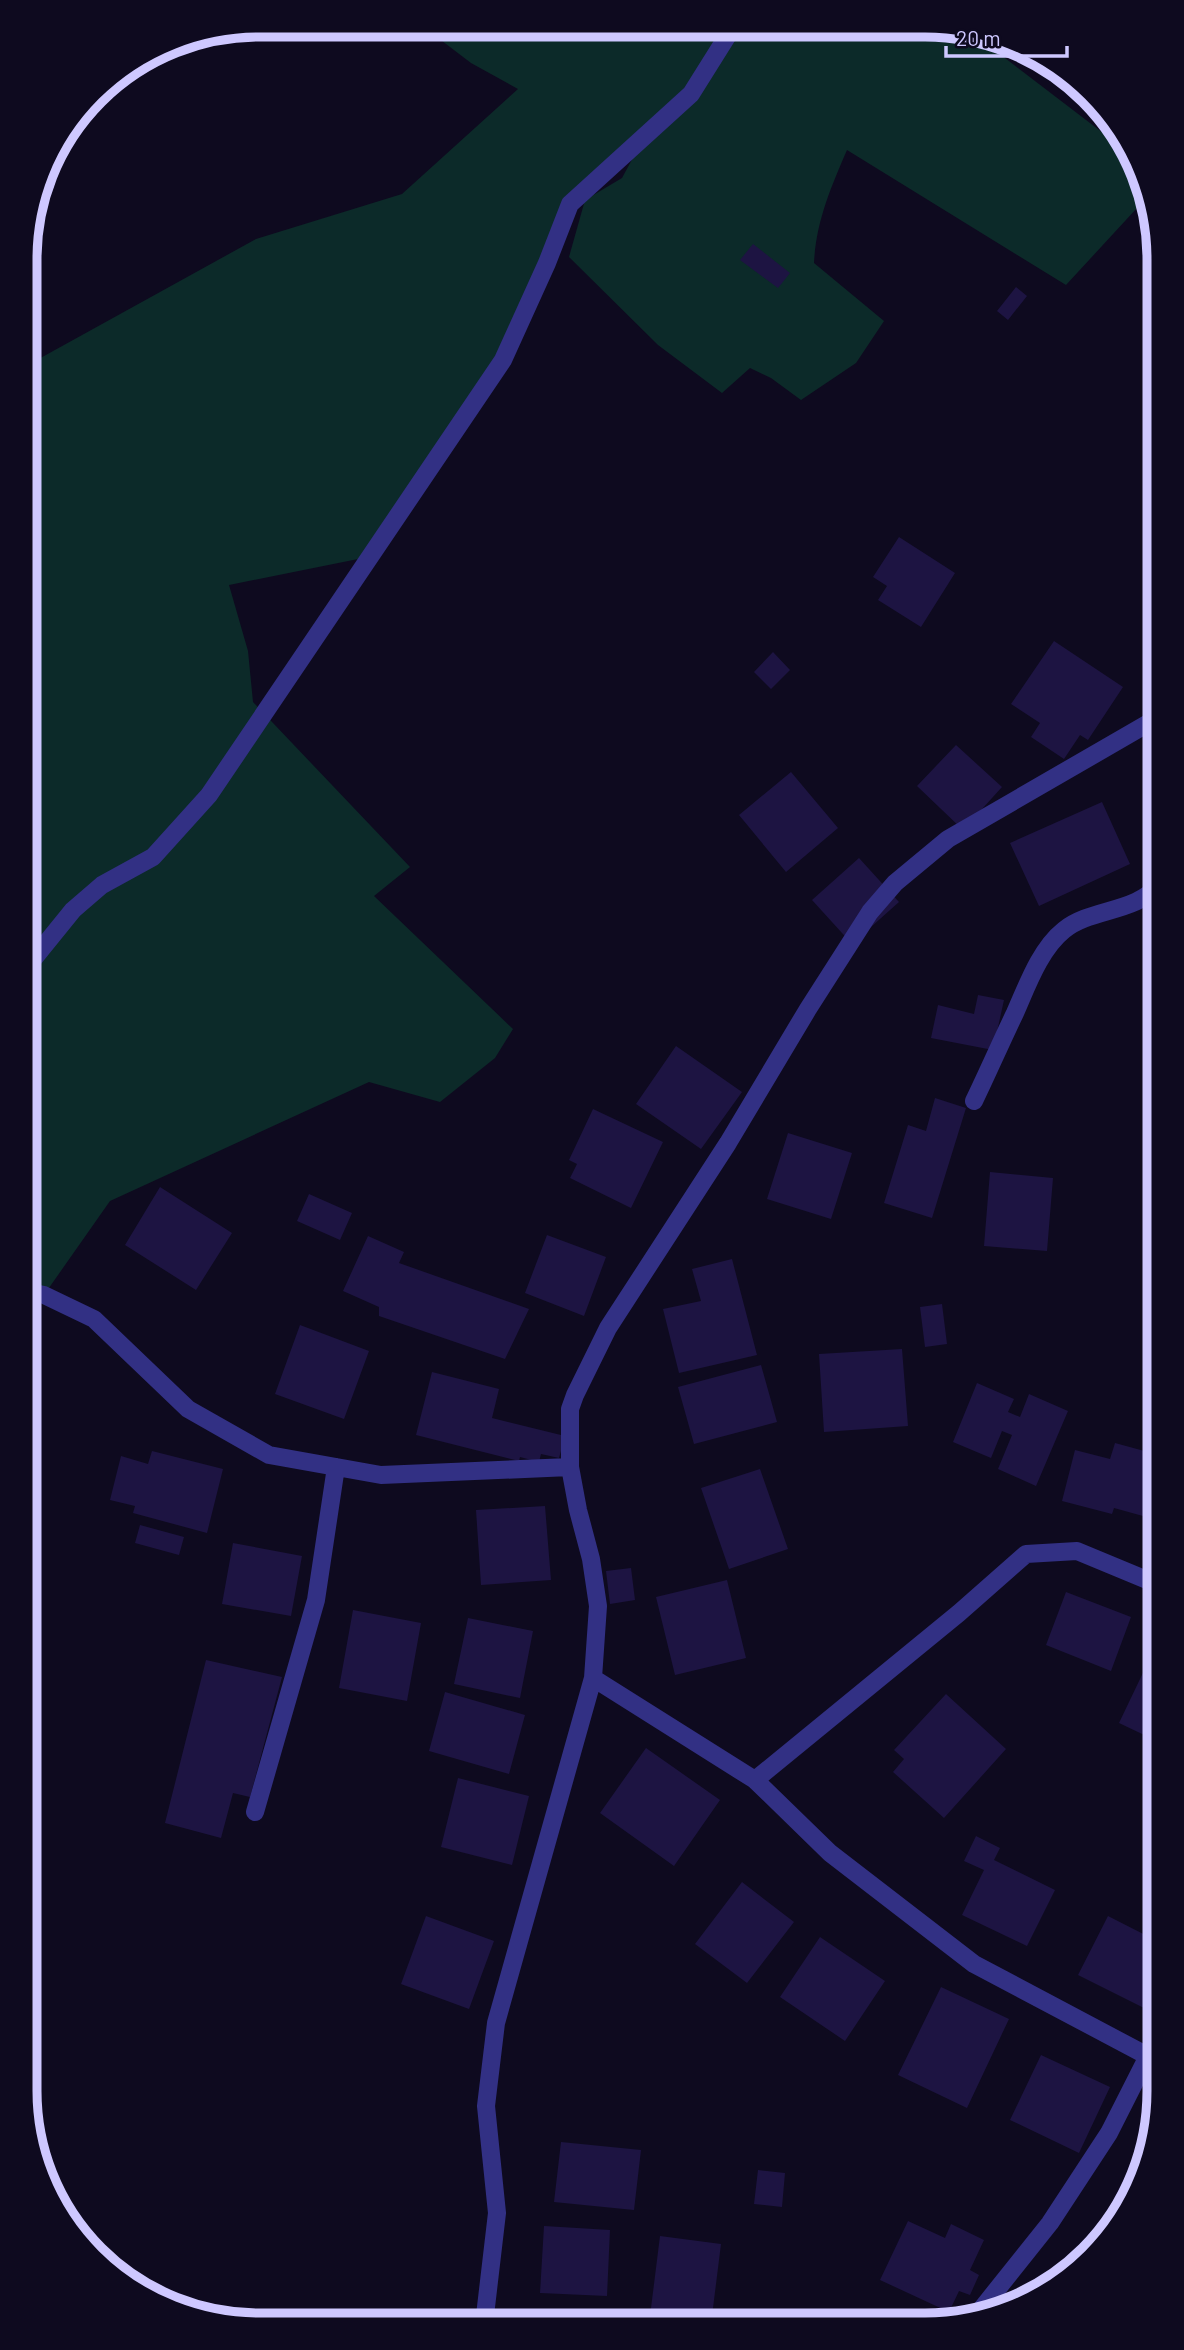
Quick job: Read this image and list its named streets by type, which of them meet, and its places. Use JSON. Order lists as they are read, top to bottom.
{
  "scale_bar": "20 m"
}
